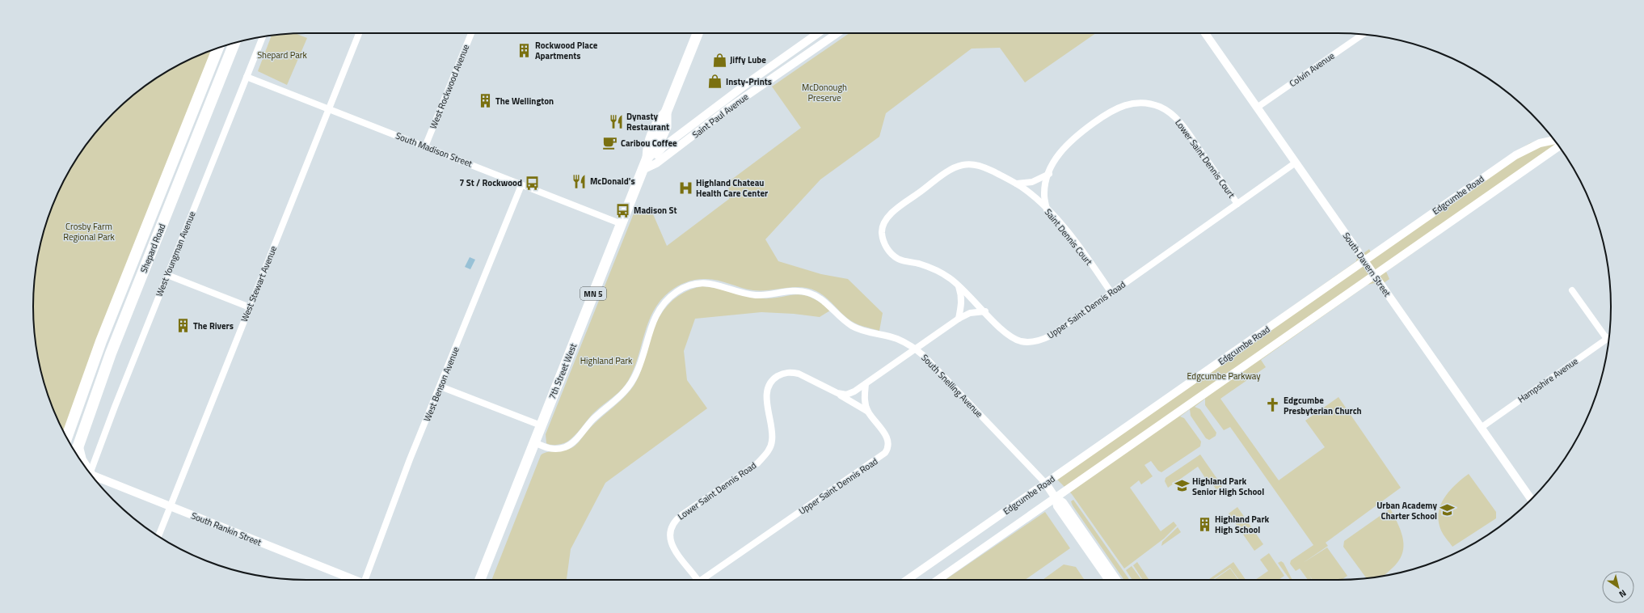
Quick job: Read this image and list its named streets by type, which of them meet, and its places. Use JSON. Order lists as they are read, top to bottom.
{
  "streets": {
    "highway": ["Shepard Road"],
    "main road": ["MN 5", "7th Street West"],
    "street": [
      "Colvin Avenue",
      "West Rockwood Avenue",
      "Saint Paul Avenue",
      "South Madison Street",
      "Lower Saint Dennis Court",
      "Edgcumbe Road",
      "Saint Dennis Court",
      "West Youngman Avenue",
      "South Davern Street",
      "West Stewart Avenue",
      "Upper Saint Dennis Road",
      "Hampshire Avenue",
      "West Benson Avenue",
      "South Snelling Avenue",
      "Lower Saint Dennis Road",
      "South Rankin Street"
    ]
  },
  "crossings": [
    ["Colvin Avenue", "South Davern Street"],
    ["West Rockwood Avenue", "South Madison Street"],
    ["Saint Paul Avenue", "7th Street West"],
    ["South Madison Street", "West Youngman Avenue"],
    ["South Madison Street", "West Stewart Avenue"],
    ["South Madison Street", "7th Street West"],
    ["South Madison Street", "West Benson Avenue"],
    ["Lower Saint Dennis Court", "Saint Dennis Court"],
    ["Lower Saint Dennis Court", "Upper Saint Dennis Road"],
    ["Edgcumbe Road", "South Davern Street"],
    ["Edgcumbe Road", "South Snelling Avenue"],
    ["Saint Dennis Court", "Upper Saint Dennis Road"],
    ["South Davern Street", "Upper Saint Dennis Road"],
    ["South Davern Street", "Hampshire Avenue"],
    ["West Stewart Avenue", "South Rankin Street"],
    ["Upper Saint Dennis Road", "Lower Saint Dennis Road"],
    ["7th Street West", "South Snelling Avenue"]
  ],
  "parks": [
    "Shepard Park",
    "McDonough Preserve",
    "Crosby Farm Regional Park",
    "Highland Park",
    "Edgcumbe Parkway"
  ],
  "places": {
    "building": [
      "Rockwood Place Apartments",
      "The Wellington",
      "The Rivers",
      "Highland Park High School"
    ],
    "shop": ["Jiffy Lube", "Insty-Prints"],
    "restaurant": ["Dynasty Restaurant", "McDonald's"],
    "cafe": ["Caribou Coffee"],
    "bus stop": ["7 St / Rockwood", "Madison St"],
    "hospital": ["Highland Chateau Health Care Center"],
    "church": ["Edgcumbe Presbyterian Church"],
    "school or university": ["Highland Park Senior High School", "Urban Academy Charter School"]
  },
  "north": "bottom right"
}
